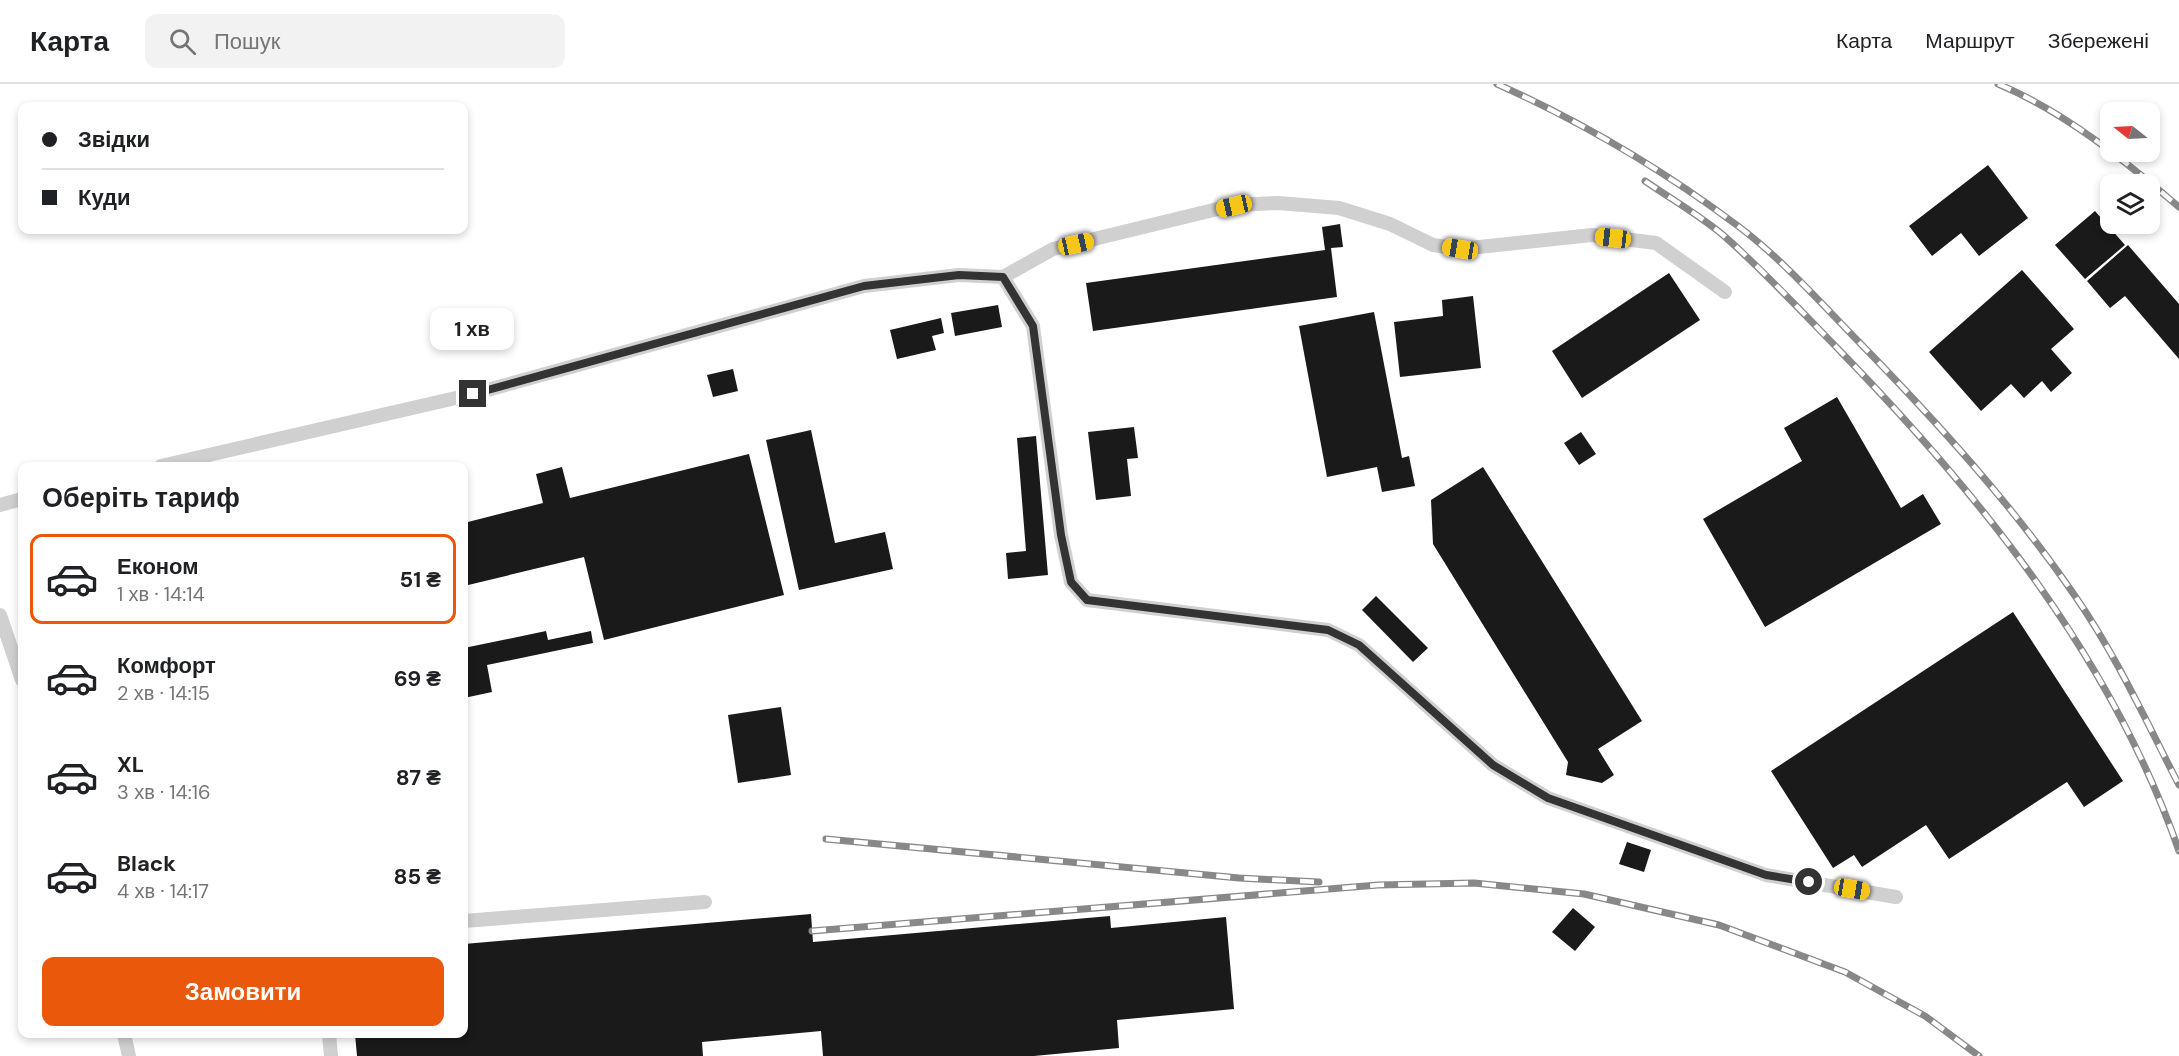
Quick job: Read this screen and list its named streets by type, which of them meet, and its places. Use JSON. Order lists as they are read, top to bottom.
{
  "north": "left",
  "page": {
    "header": "Карта",
    "search": "Пошук",
    "nav": ["Карта", "Маршрут", "Збережені"],
    "banner": ["Звідки", "Куди"],
    "bubble": "1 хв",
    "heading": "Оберіть тариф",
    "list": [
      {
        "name": "Економ",
        "note": "1 хв · 14:14",
        "value": "51 ₴"
      },
      {
        "name": "Комфорт",
        "note": "2 хв · 14:15",
        "value": "69 ₴"
      },
      {
        "name": "XL",
        "note": "3 хв · 14:16",
        "value": "87 ₴"
      },
      {
        "name": "Black",
        "note": "4 хв · 14:17",
        "value": "85 ₴"
      }
    ],
    "buttons": "Замовити"
  }
}
